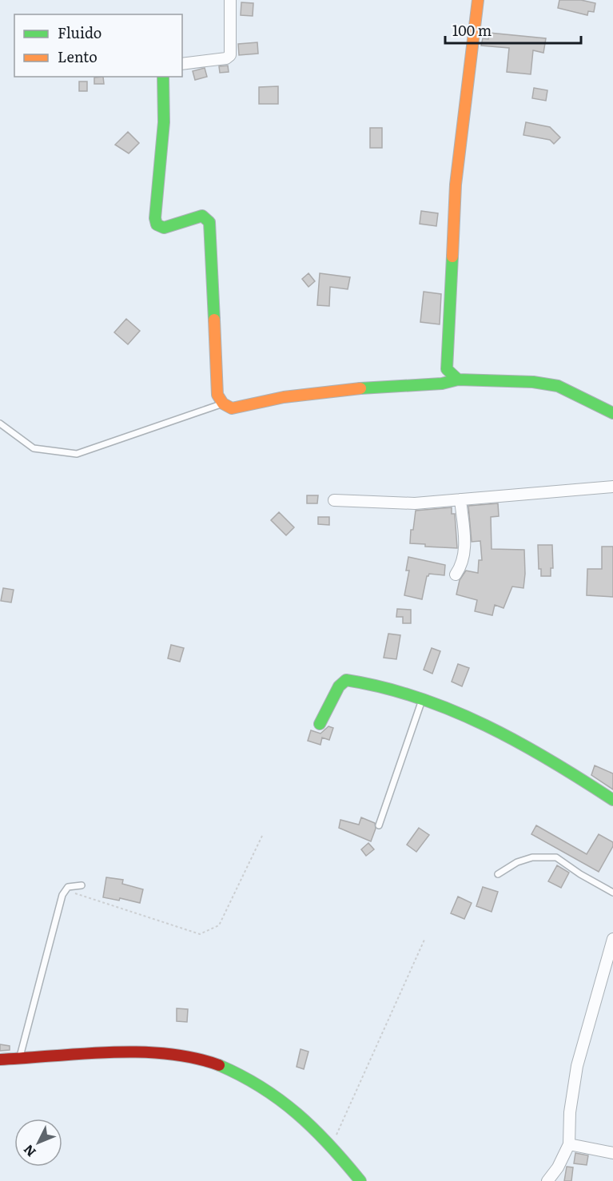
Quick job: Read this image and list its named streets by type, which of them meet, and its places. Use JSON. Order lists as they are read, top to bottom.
{
  "legend": ["Fluido", "Lento"],
  "scale_bar": "100 m",
  "north": "bottom left"
}
